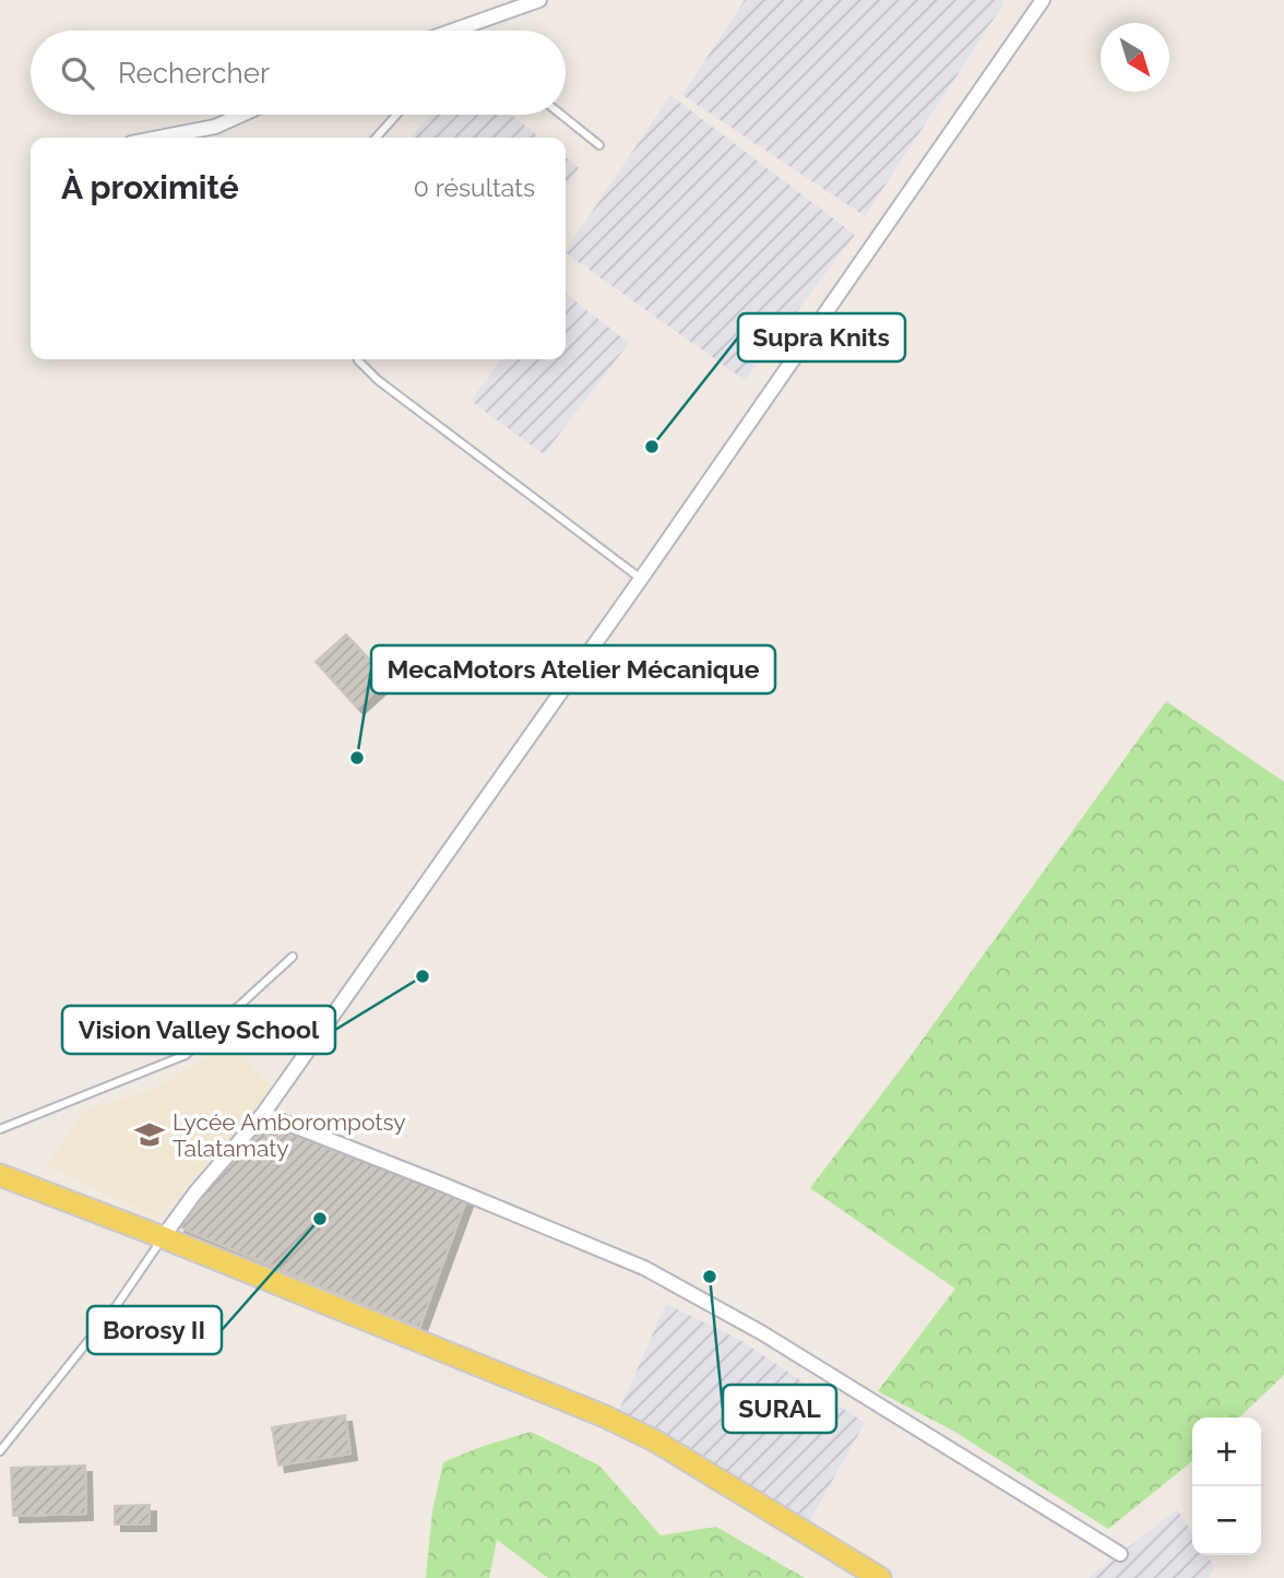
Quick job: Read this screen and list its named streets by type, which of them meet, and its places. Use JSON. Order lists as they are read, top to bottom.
{
  "places": {
    "other": [
      "Supra Knits",
      "MecaMotors Atelier Mécanique",
      "Vision Valley School",
      "Borosy II",
      "SURAL"
    ],
    "school or university": ["Lycée Amborompotsy Talatamaty"]
  },
  "north": "bottom right",
  "page": {
    "search": "Rechercher",
    "heading": ["À proximité", "0 résultats"],
    "map_buttons": ["+", "−"]
  }
}
